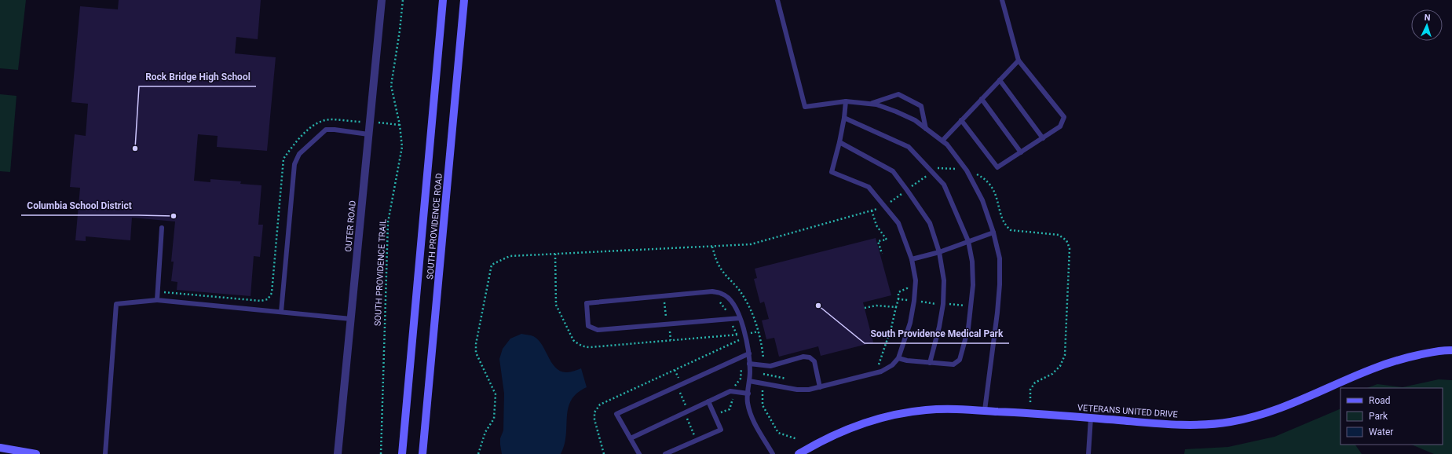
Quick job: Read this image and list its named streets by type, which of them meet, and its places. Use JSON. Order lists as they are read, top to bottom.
{
  "streets": {
    "main road": ["SOUTH PROVIDENCE ROAD", "VETERANS UNITED DRIVE"],
    "street": ["OUTER ROAD"],
    "path": ["SOUTH PROVIDENCE TRAIL"]
  },
  "places": ["Rock Bridge High School", "Columbia School District", "South Providence Medical Park"],
  "legend": ["Road", "Park", "Water"],
  "north": "top"
}
